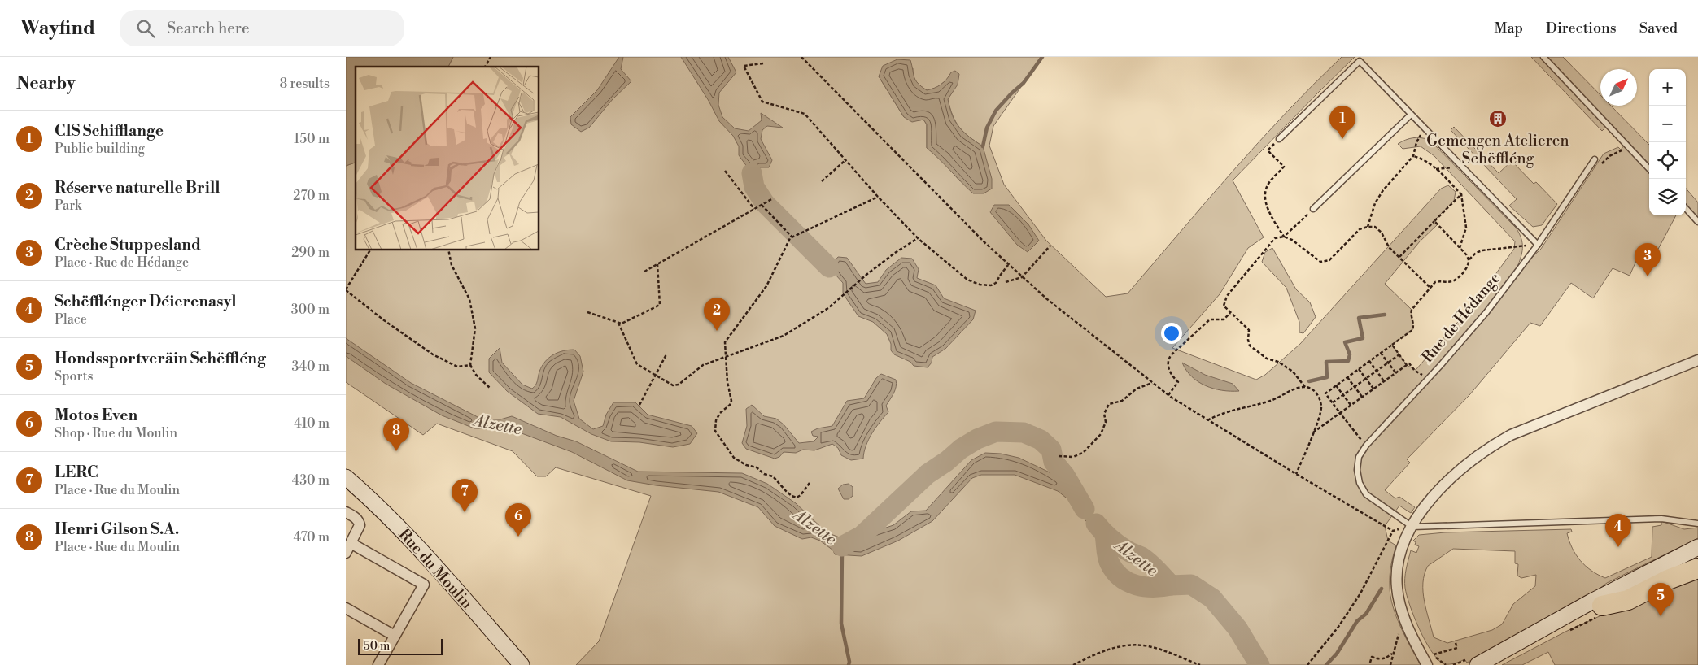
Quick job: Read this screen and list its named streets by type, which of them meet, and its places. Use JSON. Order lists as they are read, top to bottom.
{
  "streets": {
    "main road": ["Rue du Moulin"],
    "lane": ["Rue de Hédange"]
  },
  "water": ["Alzette"],
  "places": {
    "building": ["Gemengen Atelieren Schëffléng"]
  },
  "scale_bar": "50 m",
  "north": "top right",
  "page": {
    "header": "Wayfind",
    "search": "Search here",
    "nav": ["Map", "Directions", "Saved"],
    "heading": ["Nearby", "8 results"],
    "map_buttons": ["+", "−"],
    "pins": [
      "1",
      "3",
      "2",
      "8",
      "7",
      "6",
      "4",
      "5"
    ],
    "list": [
      {
        "mark": "1",
        "name": "CIS Schifflange",
        "note": "Public building",
        "value": "150 m"
      },
      {
        "mark": "2",
        "name": "Réserve naturelle Brill",
        "note": "Park",
        "value": "270 m"
      },
      {
        "mark": "3",
        "name": "Crèche Stuppesland",
        "note": "Place · Rue de Hédange",
        "value": "290 m"
      },
      {
        "mark": "4",
        "name": "Schëfflénger Déierenasyl",
        "note": "Place",
        "value": "300 m"
      },
      {
        "mark": "5",
        "name": "Hondssportveräin Schëffléng",
        "note": "Sports",
        "value": "340 m"
      },
      {
        "mark": "6",
        "name": "Motos Even",
        "note": "Shop · Rue du Moulin",
        "value": "410 m"
      },
      {
        "mark": "7",
        "name": "LERC",
        "note": "Place · Rue du Moulin",
        "value": "430 m"
      },
      {
        "mark": "8",
        "name": "Henri Gilson S.A.",
        "note": "Place · Rue du Moulin",
        "value": "470 m"
      }
    ],
    "scale": "50 m"
  }
}
